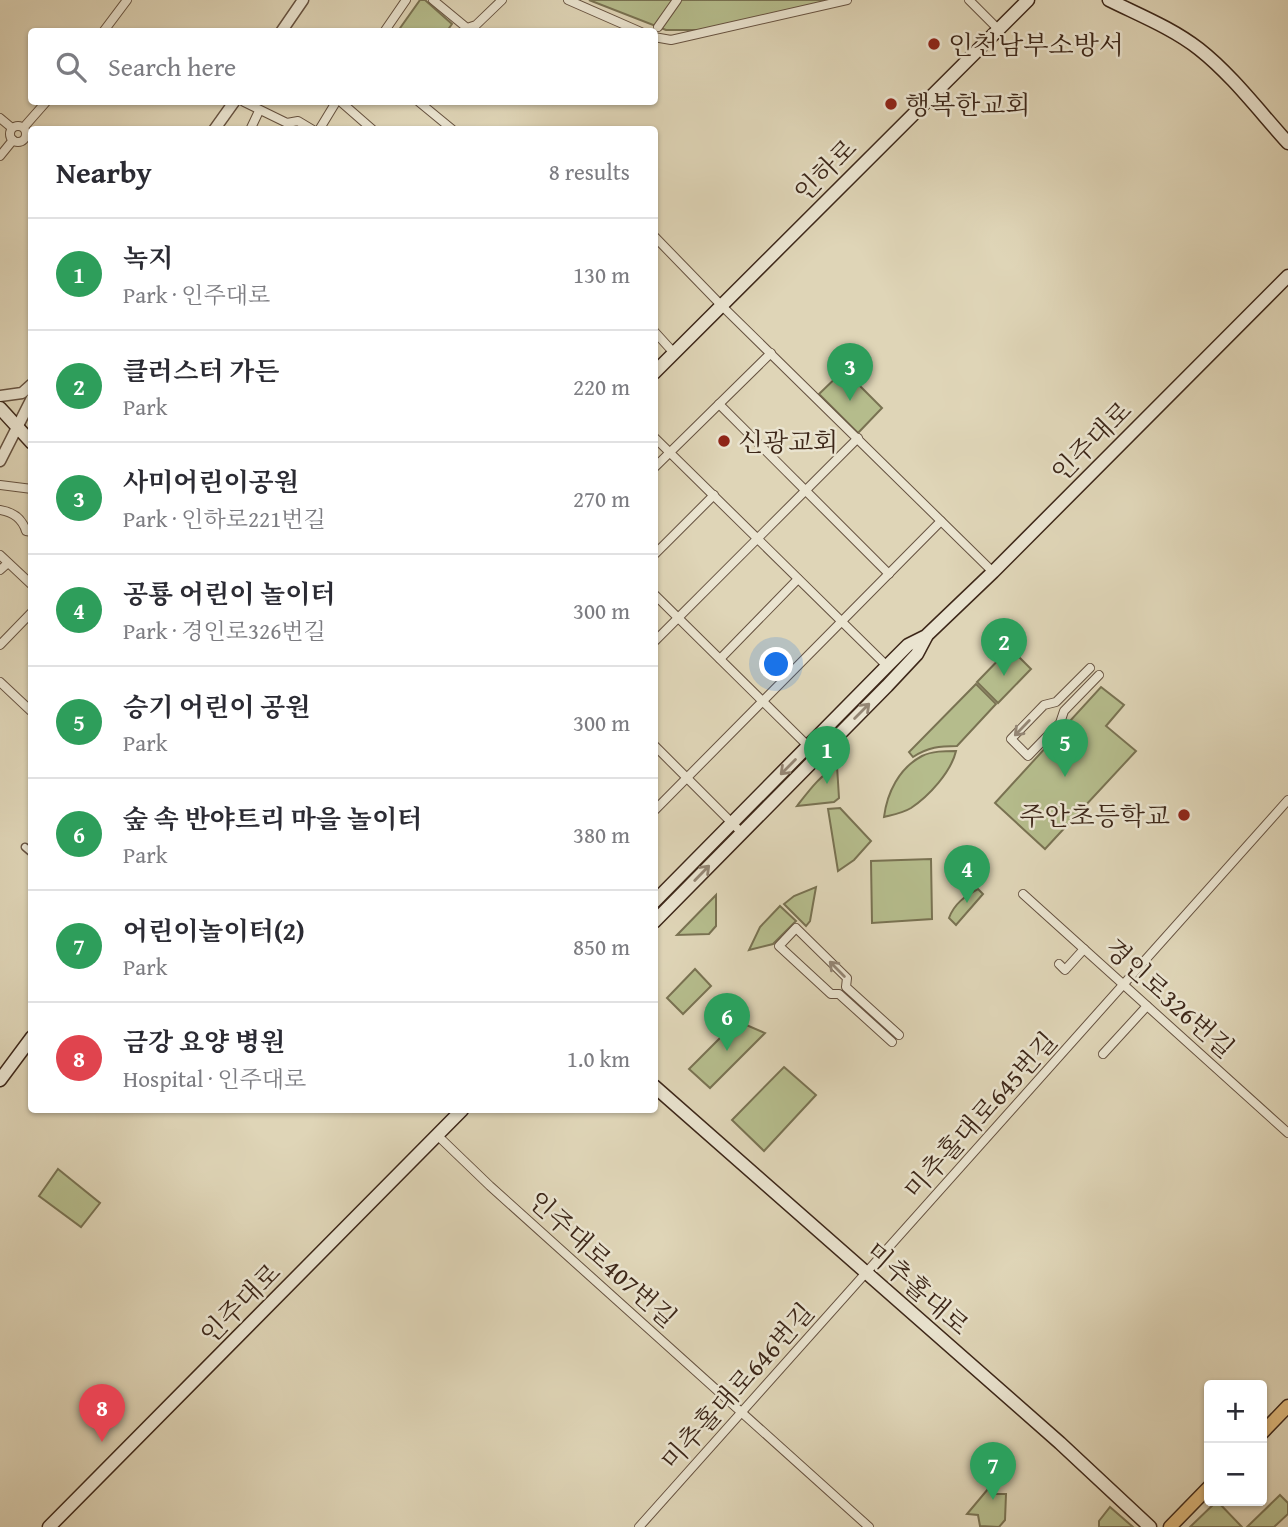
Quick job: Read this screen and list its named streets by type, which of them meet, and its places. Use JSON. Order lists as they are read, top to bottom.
{
  "streets": {
    "main road": ["인하로", "인주대로", "미추홀대로"],
    "street": [
      "경인로326번길",
      "미추홀대로645번길",
      "인주대로407번길",
      "미추홀대로646번길"
    ]
  },
  "crossings": [
    ["인주대로", "인주대로407번길"],
    ["경인로326번길", "미추홀대로645번길"],
    ["미추홀대로645번길", "미추홀대로"],
    ["미추홀대로645번길", "미추홀대로646번길"],
    ["인주대로407번길", "미추홀대로646번길"],
    ["미추홀대로", "미추홀대로646번길"]
  ],
  "places": [
    "인천남부소방서",
    "행복한교회",
    "신광교회",
    "주안초등학교"
  ],
  "page": {
    "search": "Search here",
    "heading": ["Nearby", "8 results"],
    "list": [
      {
        "mark": "1",
        "name": "녹지",
        "note": "Park · 인주대로",
        "value": "130 m"
      },
      {
        "mark": "2",
        "name": "클러스터 가든",
        "note": "Park",
        "value": "220 m"
      },
      {
        "mark": "3",
        "name": "사미어린이공원",
        "note": "Park · 인하로221번길",
        "value": "270 m"
      },
      {
        "mark": "4",
        "name": "공룡 어린이 놀이터",
        "note": "Park · 경인로326번길",
        "value": "300 m"
      },
      {
        "mark": "5",
        "name": "승기 어린이 공원",
        "note": "Park",
        "value": "300 m"
      },
      {
        "mark": "6",
        "name": "숲 속 반야트리 마을 놀이터",
        "note": "Park",
        "value": "380 m"
      },
      {
        "mark": "7",
        "name": "어린이놀이터(2)",
        "note": "Park",
        "value": "850 m"
      },
      {
        "mark": "8",
        "name": "금강 요양 병원",
        "note": "Hospital · 인주대로",
        "value": "1.0 km"
      }
    ],
    "pins": [
      "3",
      "2",
      "5",
      "1",
      "4",
      "6",
      "8",
      "7"
    ],
    "map_buttons": ["+", "−"]
  }
}
